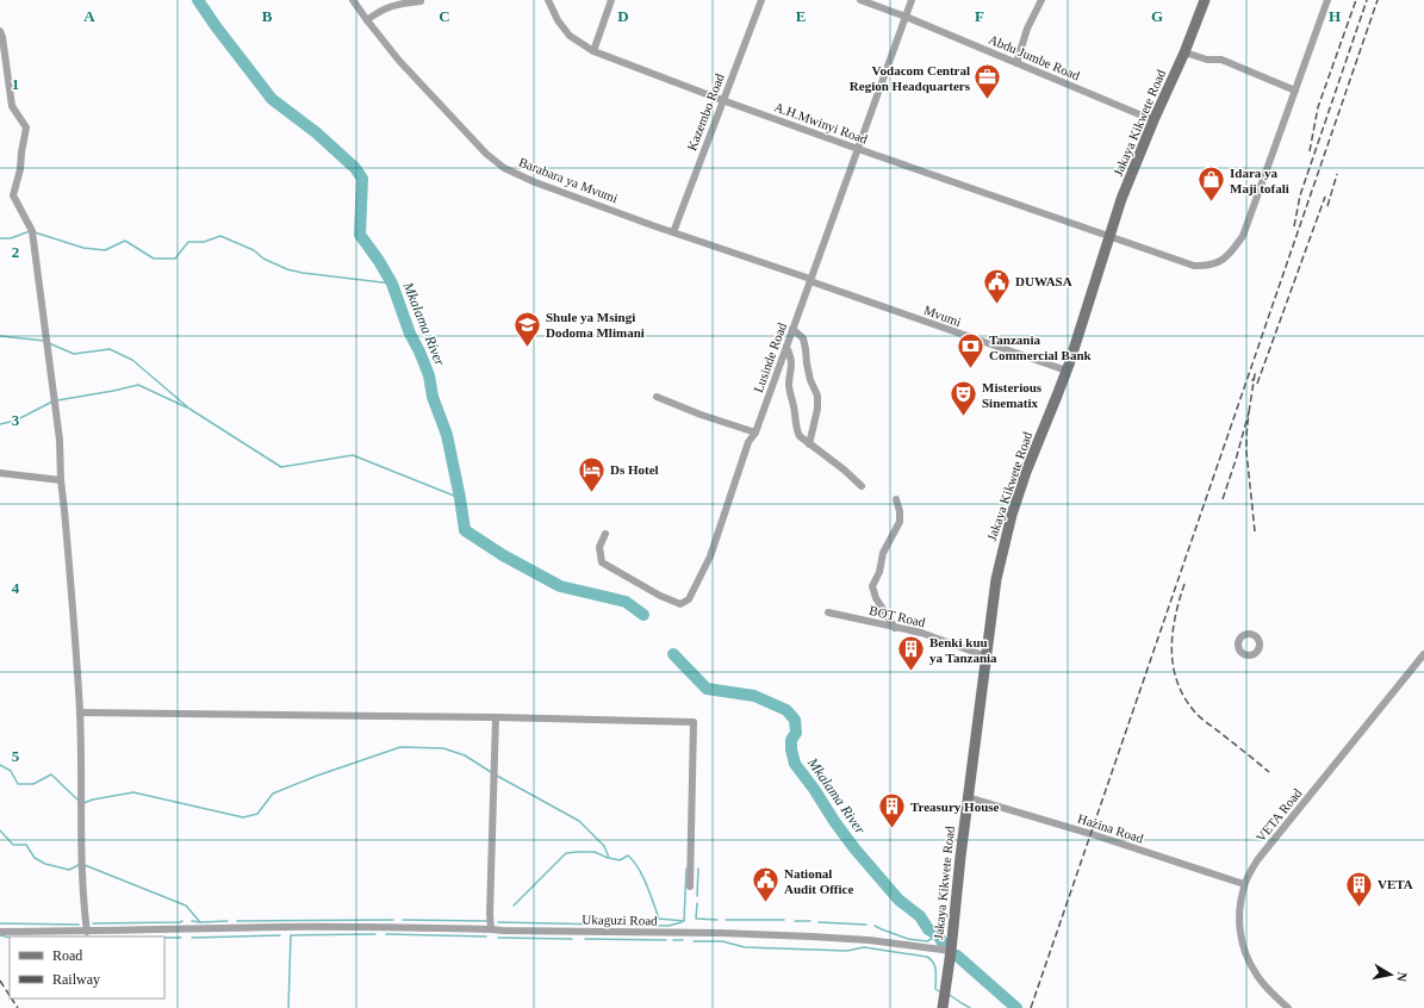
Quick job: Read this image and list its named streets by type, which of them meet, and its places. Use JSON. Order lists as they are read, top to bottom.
{
  "streets": {
    "main road": ["Jakaya Kikwete Road"],
    "street": [
      "Abdu Jumbe Road",
      "Kazembo Road",
      "A.H.Mwinyi Road",
      "Barabara ya Mvumi",
      "Mvumi",
      "Lusinde Road",
      "BOT Road",
      "VETA Road",
      "Hazina Road",
      "Ukaguzi Road"
    ]
  },
  "crossings": [
    ["Abdu Jumbe Road", "Jakaya Kikwete Road"],
    ["Abdu Jumbe Road", "Lusinde Road"],
    ["Kazembo Road", "A.H.Mwinyi Road"],
    ["Kazembo Road", "Barabara ya Mvumi"],
    ["A.H.Mwinyi Road", "Jakaya Kikwete Road"],
    ["A.H.Mwinyi Road", "Lusinde Road"],
    ["Jakaya Kikwete Road", "Mvumi"],
    ["Jakaya Kikwete Road", "BOT Road"],
    ["Jakaya Kikwete Road", "Hazina Road"],
    ["Jakaya Kikwete Road", "Ukaguzi Road"],
    ["Barabara ya Mvumi", "Mvumi"],
    ["Barabara ya Mvumi", "Lusinde Road"],
    ["Mvumi", "Lusinde Road"],
    ["VETA Road", "Hazina Road"]
  ],
  "water": ["Mkalama River"],
  "places": {
    "office": ["Vodacom Central Region Headquarters"],
    "shop": ["Idara ya Maji tofali"],
    "public building": ["DUWASA", "National Audit Office"],
    "school or university": ["Shule ya Msingi Dodoma Mlimani"],
    "bank": ["Tanzania Commercial Bank"],
    "theatre": ["Misterious Sinematix"],
    "hotel": ["Ds Hotel"],
    "building": ["Benki kuu ya Tanzania", "Treasury House", "VETA"]
  },
  "legend": ["Road", "Railway"],
  "north": "right",
  "grid": {
    "columns": [
      "A",
      "B",
      "C",
      "D",
      "E",
      "F",
      "G",
      "H"
    ],
    "rows": [
      "1",
      "2",
      "3",
      "4",
      "5"
    ]
  }
}
